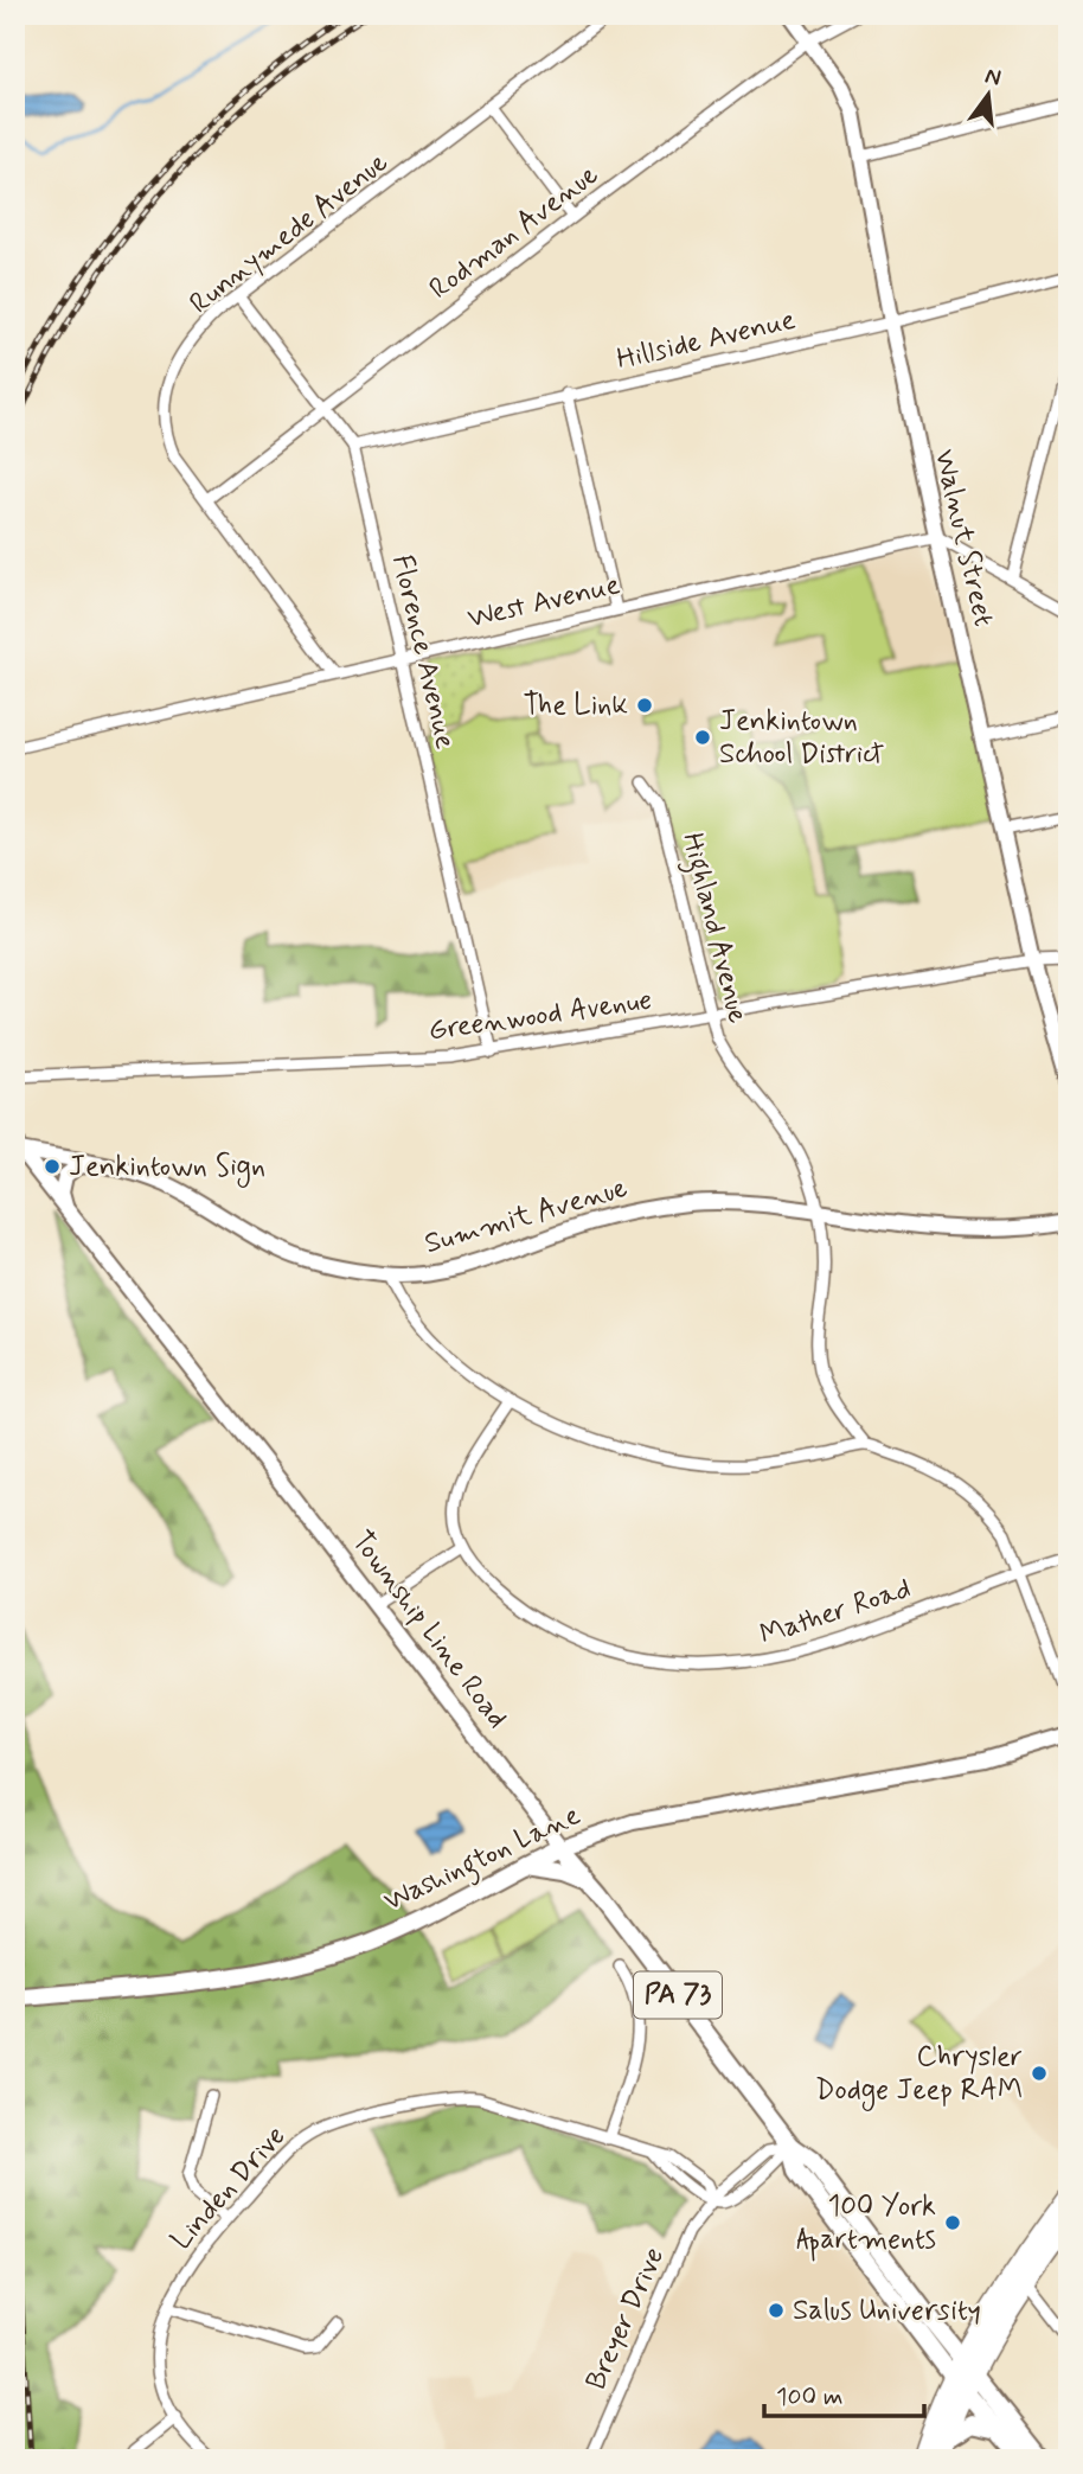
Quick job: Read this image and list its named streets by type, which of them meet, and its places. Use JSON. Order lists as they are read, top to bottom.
{
  "streets": {
    "main road": ["Township Line Road", "Washington Lane", "PA 73"],
    "street": [
      "Rodman Avenue",
      "Runnymede Avenue",
      "Hillside Avenue",
      "Walnut Street",
      "West Avenue",
      "Florence Avenue",
      "Highland Avenue",
      "Greenwood Avenue",
      "Summit Avenue",
      "Mather Road",
      "Linden Drive",
      "Breyer Drive"
    ]
  },
  "crossings": [
    ["Rodman Avenue", "Runnymede Avenue"],
    ["Rodman Avenue", "Walnut Street"],
    ["Rodman Avenue", "Florence Avenue"],
    ["Runnymede Avenue", "West Avenue"],
    ["Runnymede Avenue", "Florence Avenue"],
    ["Hillside Avenue", "Walnut Street"],
    ["Hillside Avenue", "Florence Avenue"],
    ["Walnut Street", "West Avenue"],
    ["Walnut Street", "Greenwood Avenue"],
    ["West Avenue", "Florence Avenue"],
    ["Florence Avenue", "Greenwood Avenue"],
    ["Highland Avenue", "Greenwood Avenue"],
    ["Highland Avenue", "Summit Avenue"],
    ["Summit Avenue", "Township Line Road"],
    ["Township Line Road", "Washington Lane"],
    ["Township Line Road", "Breyer Drive"],
    ["Linden Drive", "Breyer Drive"]
  ],
  "places": [
    "The Link",
    "Jenkintown School District",
    "Jenkintown Sign",
    "Chrysler Dodge Jeep RAM",
    "100 York Apartments",
    "Salus University"
  ],
  "scale_bar": "100 m",
  "north": "top"
}
